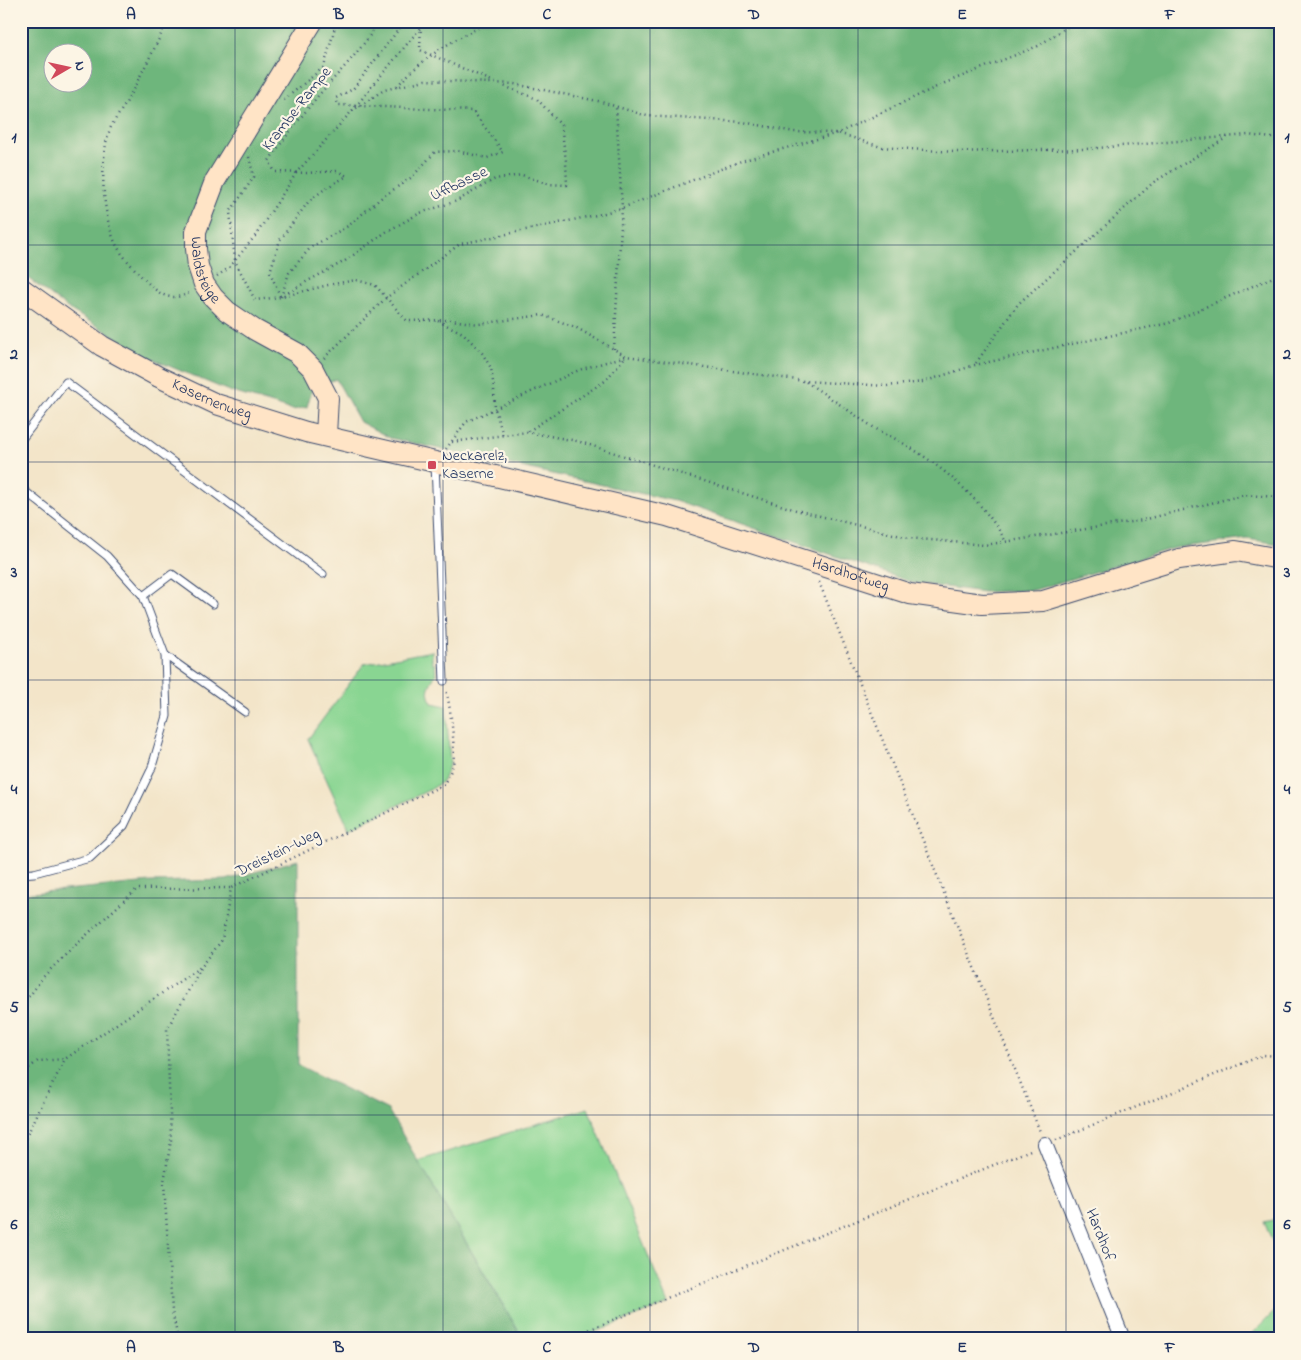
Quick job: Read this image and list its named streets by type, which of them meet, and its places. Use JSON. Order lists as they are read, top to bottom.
{
  "streets": {
    "street": [
      "Waldsteige",
      "Kasernenweg",
      "Hardhofweg",
      "Hardhof"
    ],
    "path": ["Krambe-Rampe", "Uffbasse", "Dreistein-Weg"]
  },
  "crossings": [
    ["Krambe-Rampe", "Uffbasse"],
    ["Waldsteige", "Kasernenweg"],
    ["Kasernenweg", "Hardhofweg"]
  ],
  "places": {
    "transit": ["Neckarelz, Kaserne"]
  },
  "north": "right",
  "grid": {
    "columns": [
      "A",
      "B",
      "C",
      "D",
      "E",
      "F"
    ],
    "rows": [
      "1",
      "2",
      "3",
      "4",
      "5",
      "6"
    ]
  }
}
